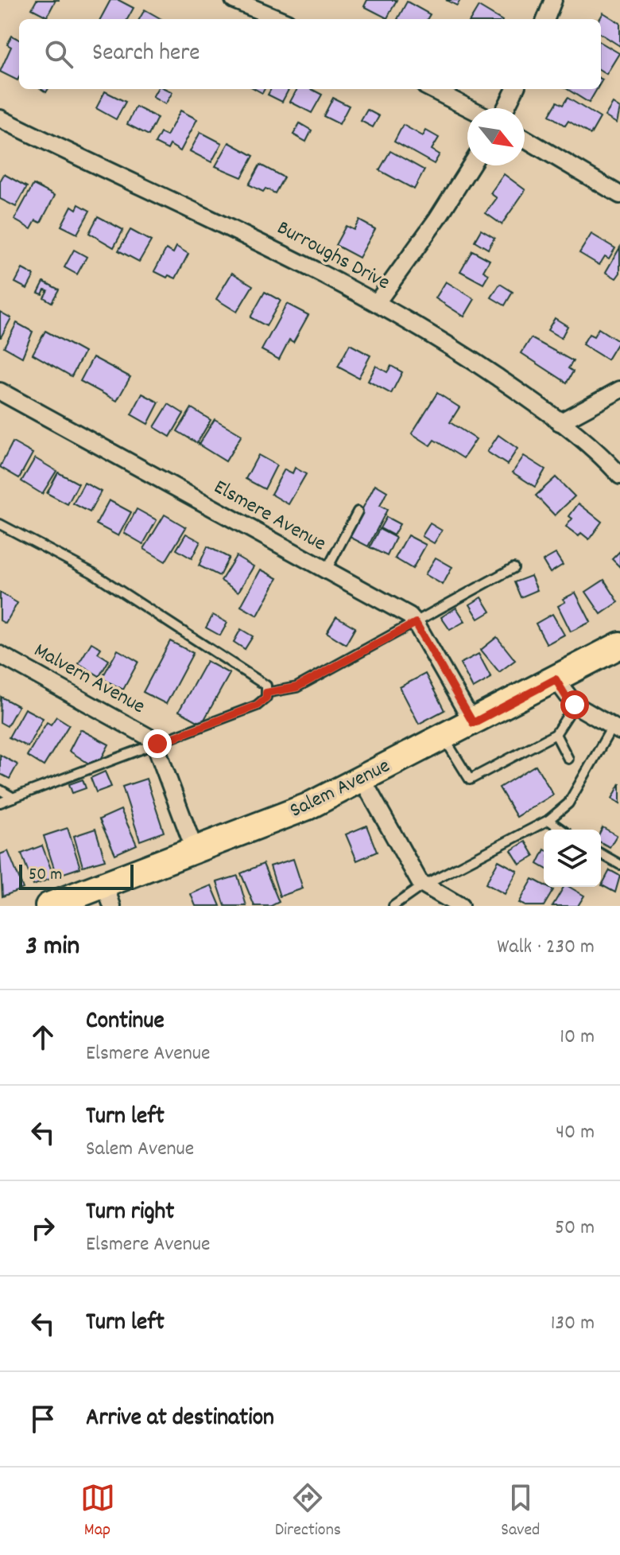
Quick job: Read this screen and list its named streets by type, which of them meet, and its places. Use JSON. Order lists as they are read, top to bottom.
{
  "streets": {
    "main road": ["Salem Avenue"],
    "street": ["Burroughs Drive", "Elsmere Avenue", "Malvern Avenue"]
  },
  "crossings": [
    ["Elsmere Avenue", "Salem Avenue"]
  ],
  "scale_bar": "50 m",
  "north": "bottom right",
  "page": {
    "search": "Search here",
    "scale": "50 m",
    "heading": ["3 min", "Walk · 230 m"],
    "list": [
      ["Continue", "Elsmere Avenue", "10 m"],
      ["Turn left", "Salem Avenue", "40 m"],
      ["Turn right", "Elsmere Avenue", "50 m"],
      ["Turn left", "130 m"],
      "Arrive at destination"
    ],
    "nav": ["Map", "Directions", "Saved"]
  }
}
